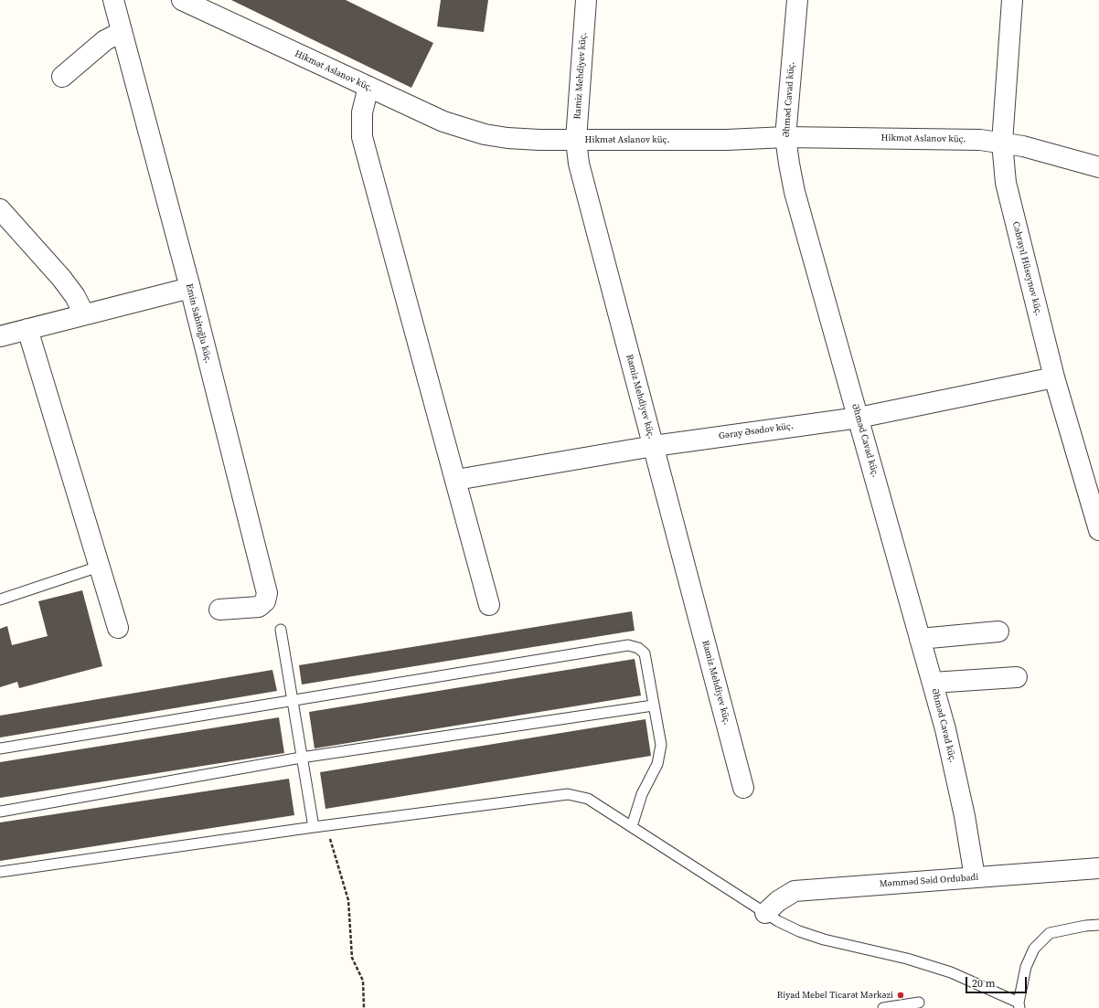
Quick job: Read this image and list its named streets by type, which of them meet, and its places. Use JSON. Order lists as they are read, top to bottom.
{
  "streets": {
    "street": [
      "Hikmət Aslanov küç.",
      "Ramiz Mehdiyev küç.",
      "Əhməd Cavad küç.",
      "Cəbrayıl Hüseynov küç.",
      "Emin Sabitoğlu küç.",
      "Gəray Əsədov küç.",
      "Məmməd Səid Ordubadi"
    ]
  },
  "crossings": [
    ["Hikmət Aslanov küç.", "Ramiz Mehdiyev küç."],
    ["Hikmət Aslanov küç.", "Əhməd Cavad küç."],
    ["Hikmət Aslanov küç.", "Cəbrayıl Hüseynov küç."],
    ["Ramiz Mehdiyev küç.", "Gəray Əsədov küç."],
    ["Əhməd Cavad küç.", "Gəray Əsədov küç."],
    ["Əhməd Cavad küç.", "Məmməd Səid Ordubadi"],
    ["Cəbrayıl Hüseynov küç.", "Gəray Əsədov küç."]
  ],
  "places": ["Riyad Mebel Ticarət Mərkəzi"],
  "scale_bar": "20 m"
}
